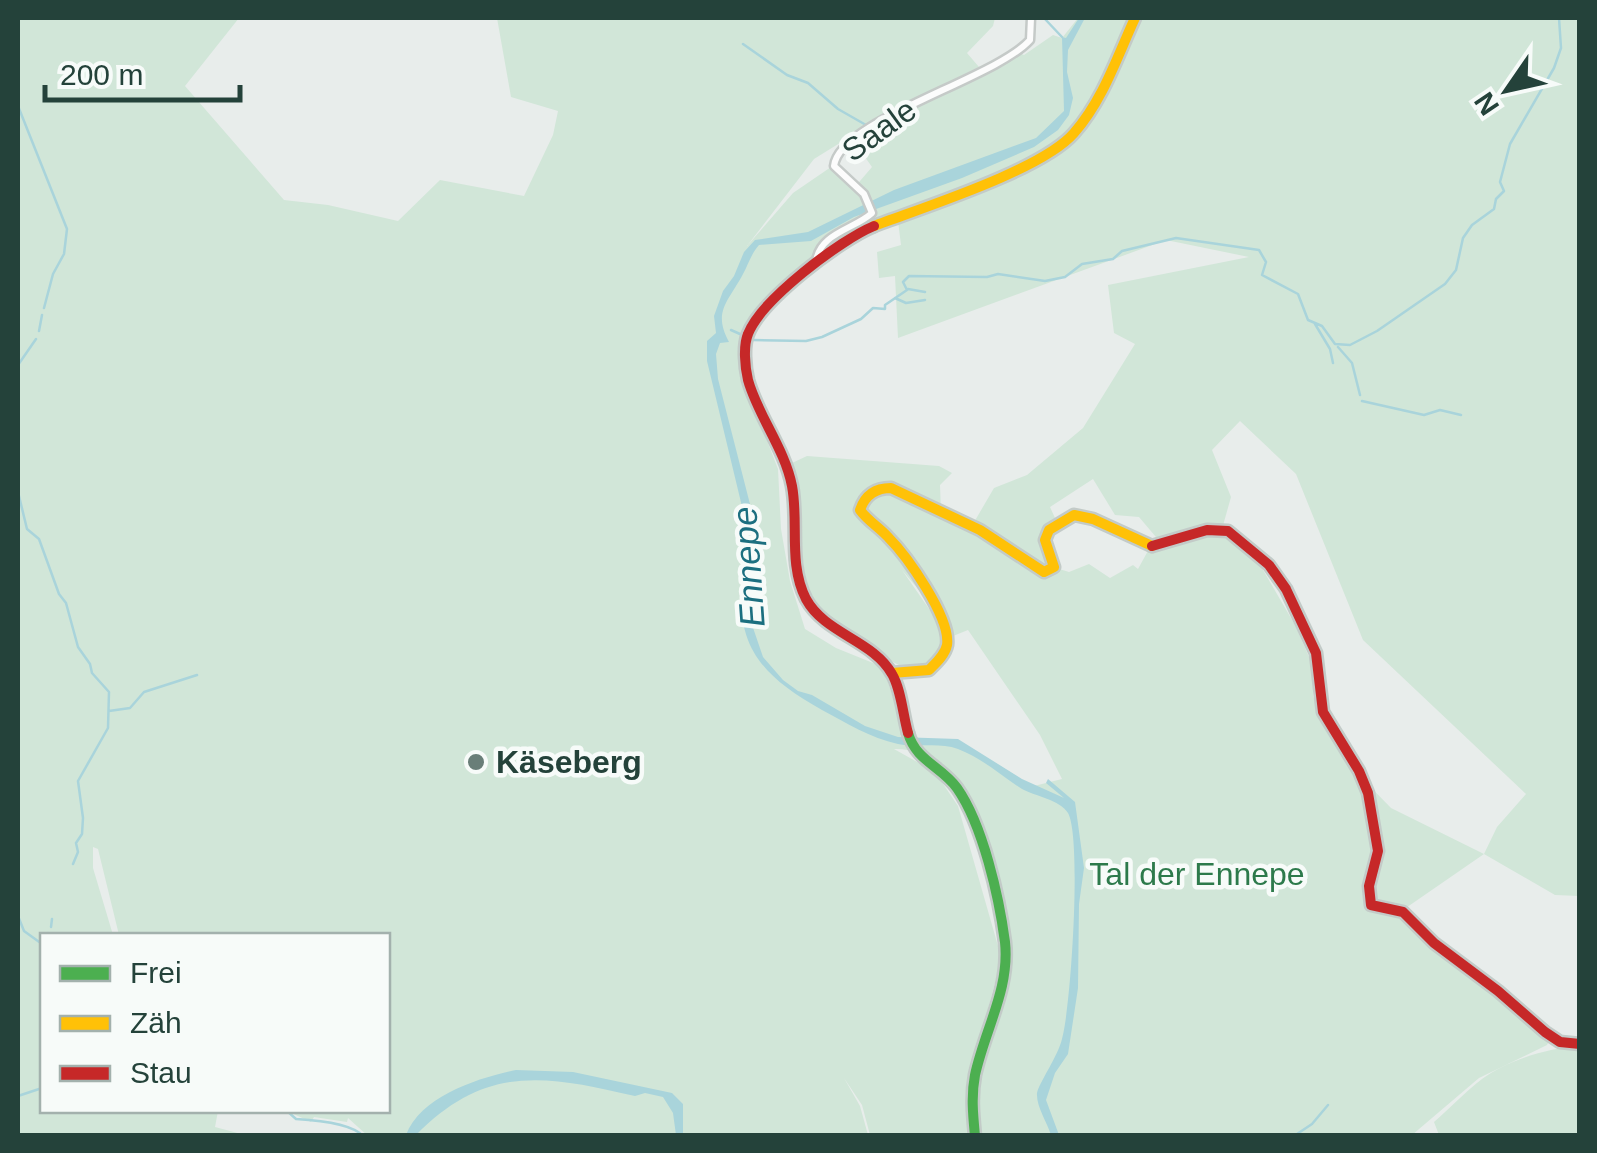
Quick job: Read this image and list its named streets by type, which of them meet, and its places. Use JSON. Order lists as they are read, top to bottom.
{
  "streets": {
    "street": ["Saale"]
  },
  "water": ["Ennepe"],
  "parks": ["Tal der Ennepe"],
  "places": ["Käseberg"],
  "legend": ["Frei", "Zäh", "Stau"],
  "scale_bar": "200 m",
  "north": "bottom left"
}
